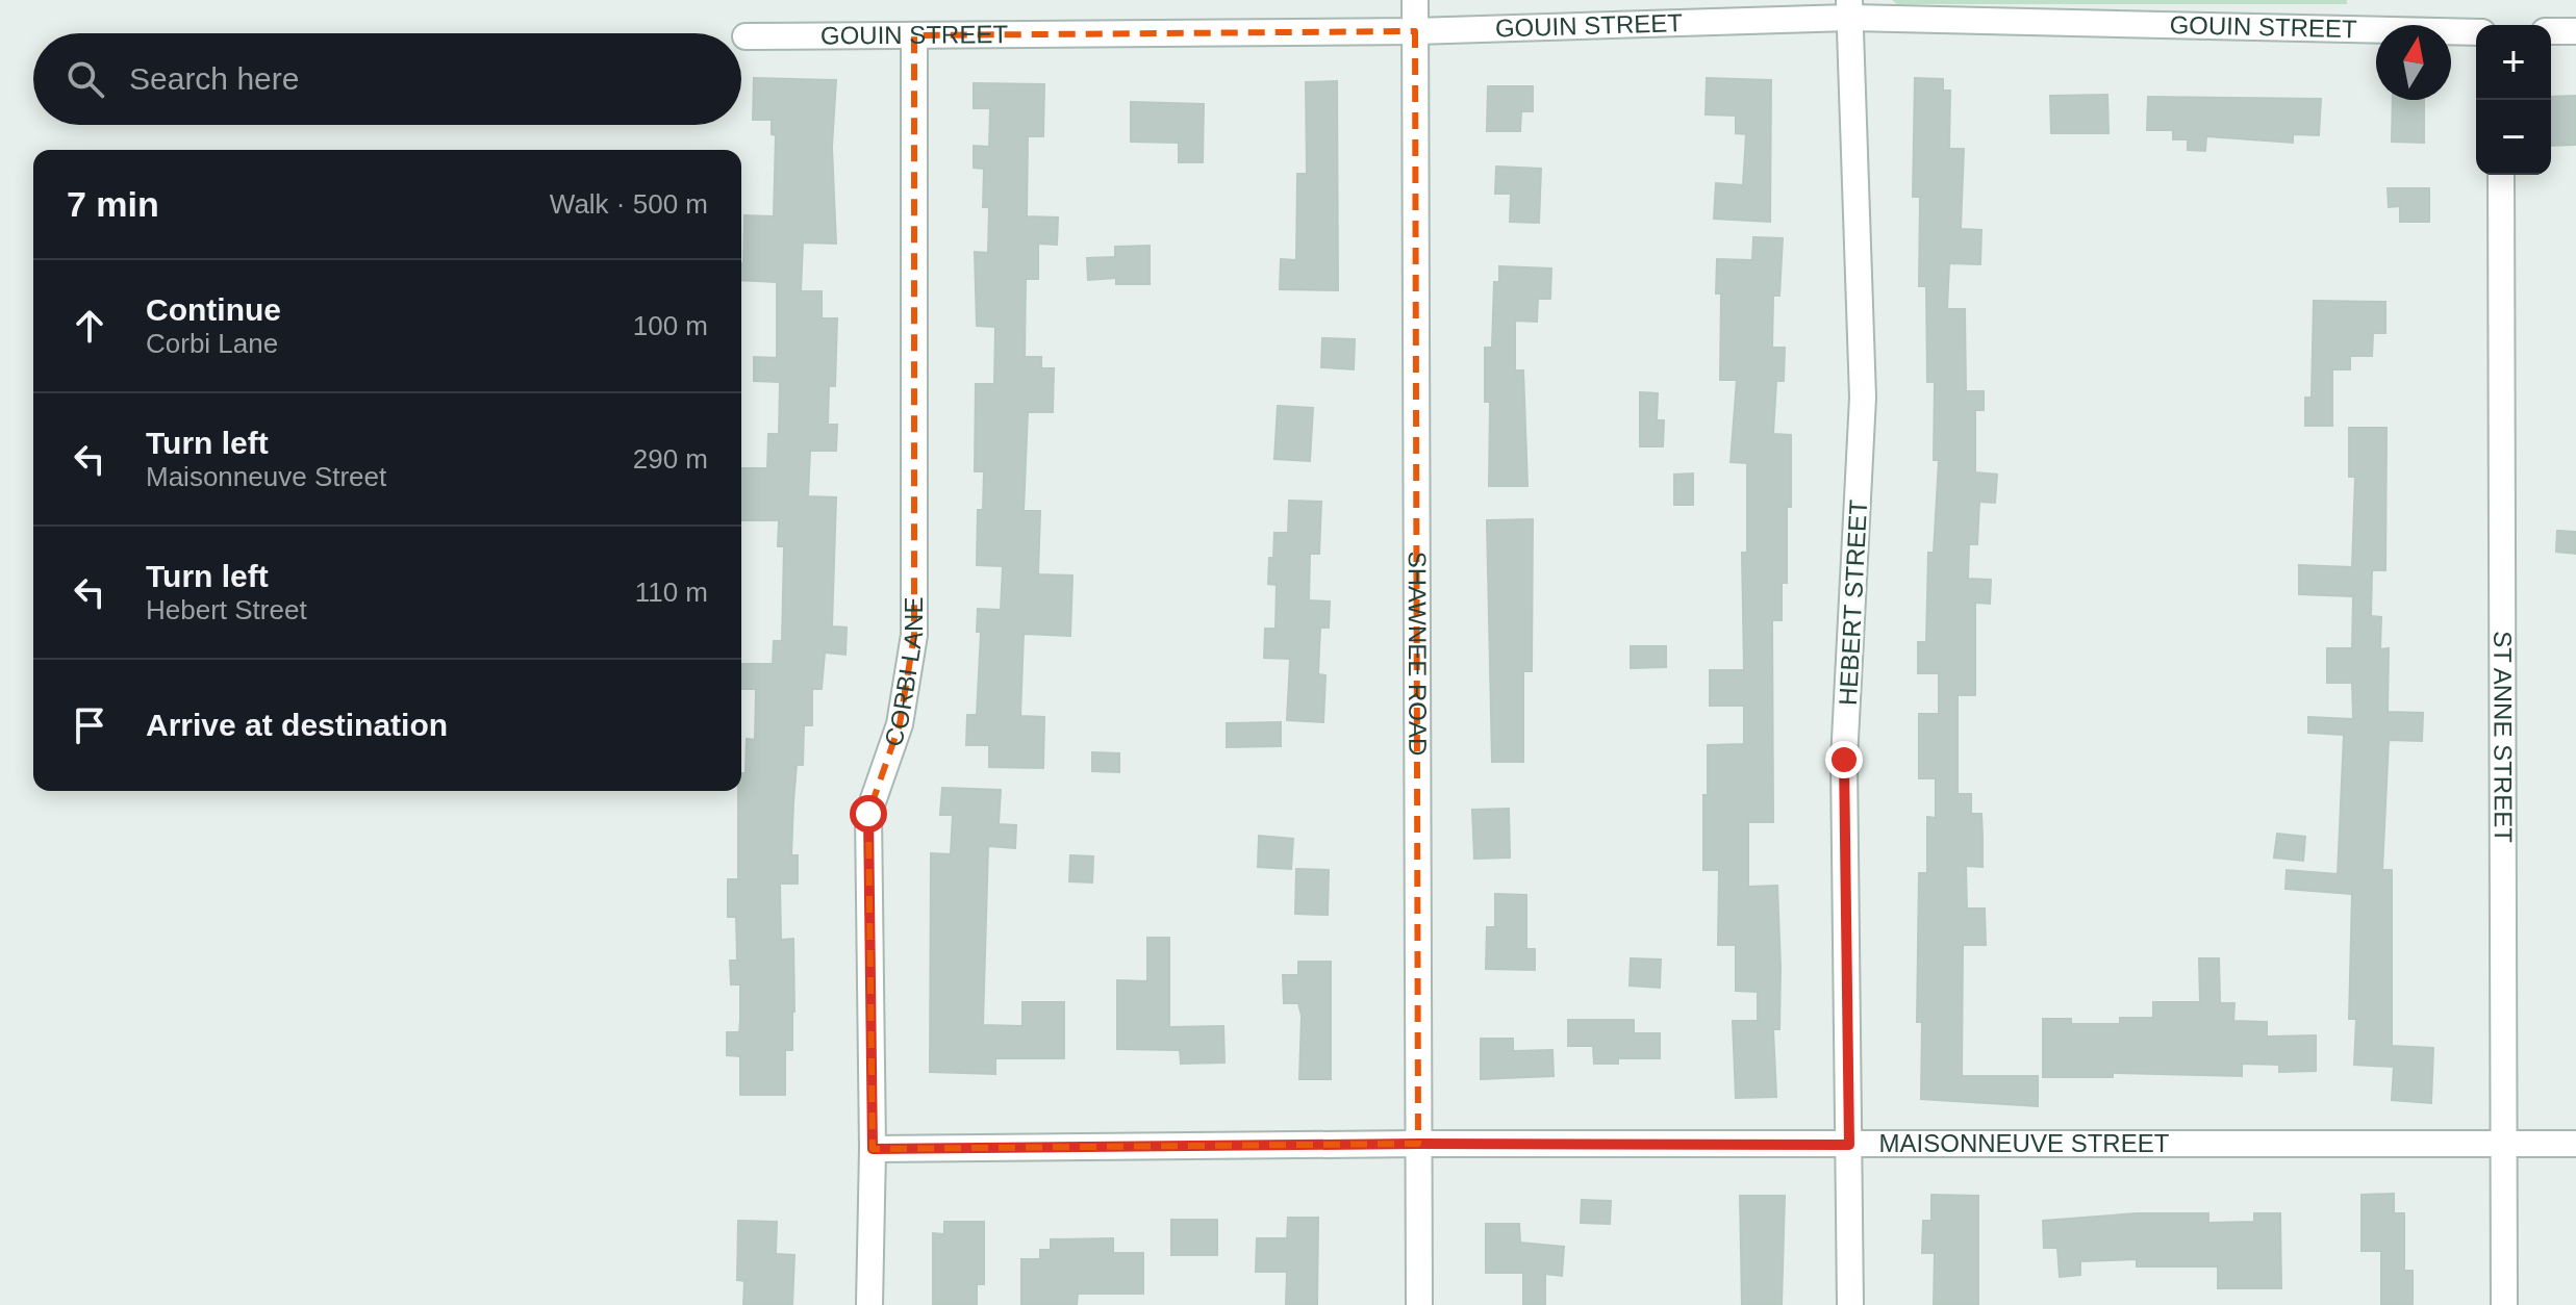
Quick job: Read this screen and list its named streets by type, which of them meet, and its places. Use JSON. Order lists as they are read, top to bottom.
{
  "streets": {
    "street": [
      "GOUIN STREET",
      "HEBERT STREET",
      "SHAWNEE ROAD",
      "CORBI LANE",
      "ST ANNE STREET",
      "MAISONNEUVE STREET"
    ]
  },
  "crossings": [
    ["GOUIN STREET", "HEBERT STREET"],
    ["GOUIN STREET", "SHAWNEE ROAD"],
    ["GOUIN STREET", "CORBI LANE"],
    ["HEBERT STREET", "MAISONNEUVE STREET"],
    ["SHAWNEE ROAD", "MAISONNEUVE STREET"],
    ["CORBI LANE", "MAISONNEUVE STREET"],
    ["ST ANNE STREET", "MAISONNEUVE STREET"]
  ],
  "north": "top",
  "page": {
    "map_buttons": ["+", "−"],
    "search": "Search here",
    "heading": ["7 min", "Walk · 500 m"],
    "list": [
      ["Continue", "Corbi Lane", "100 m"],
      ["Turn left", "Maisonneuve Street", "290 m"],
      ["Turn left", "Hebert Street", "110 m"],
      "Arrive at destination"
    ]
  }
}
